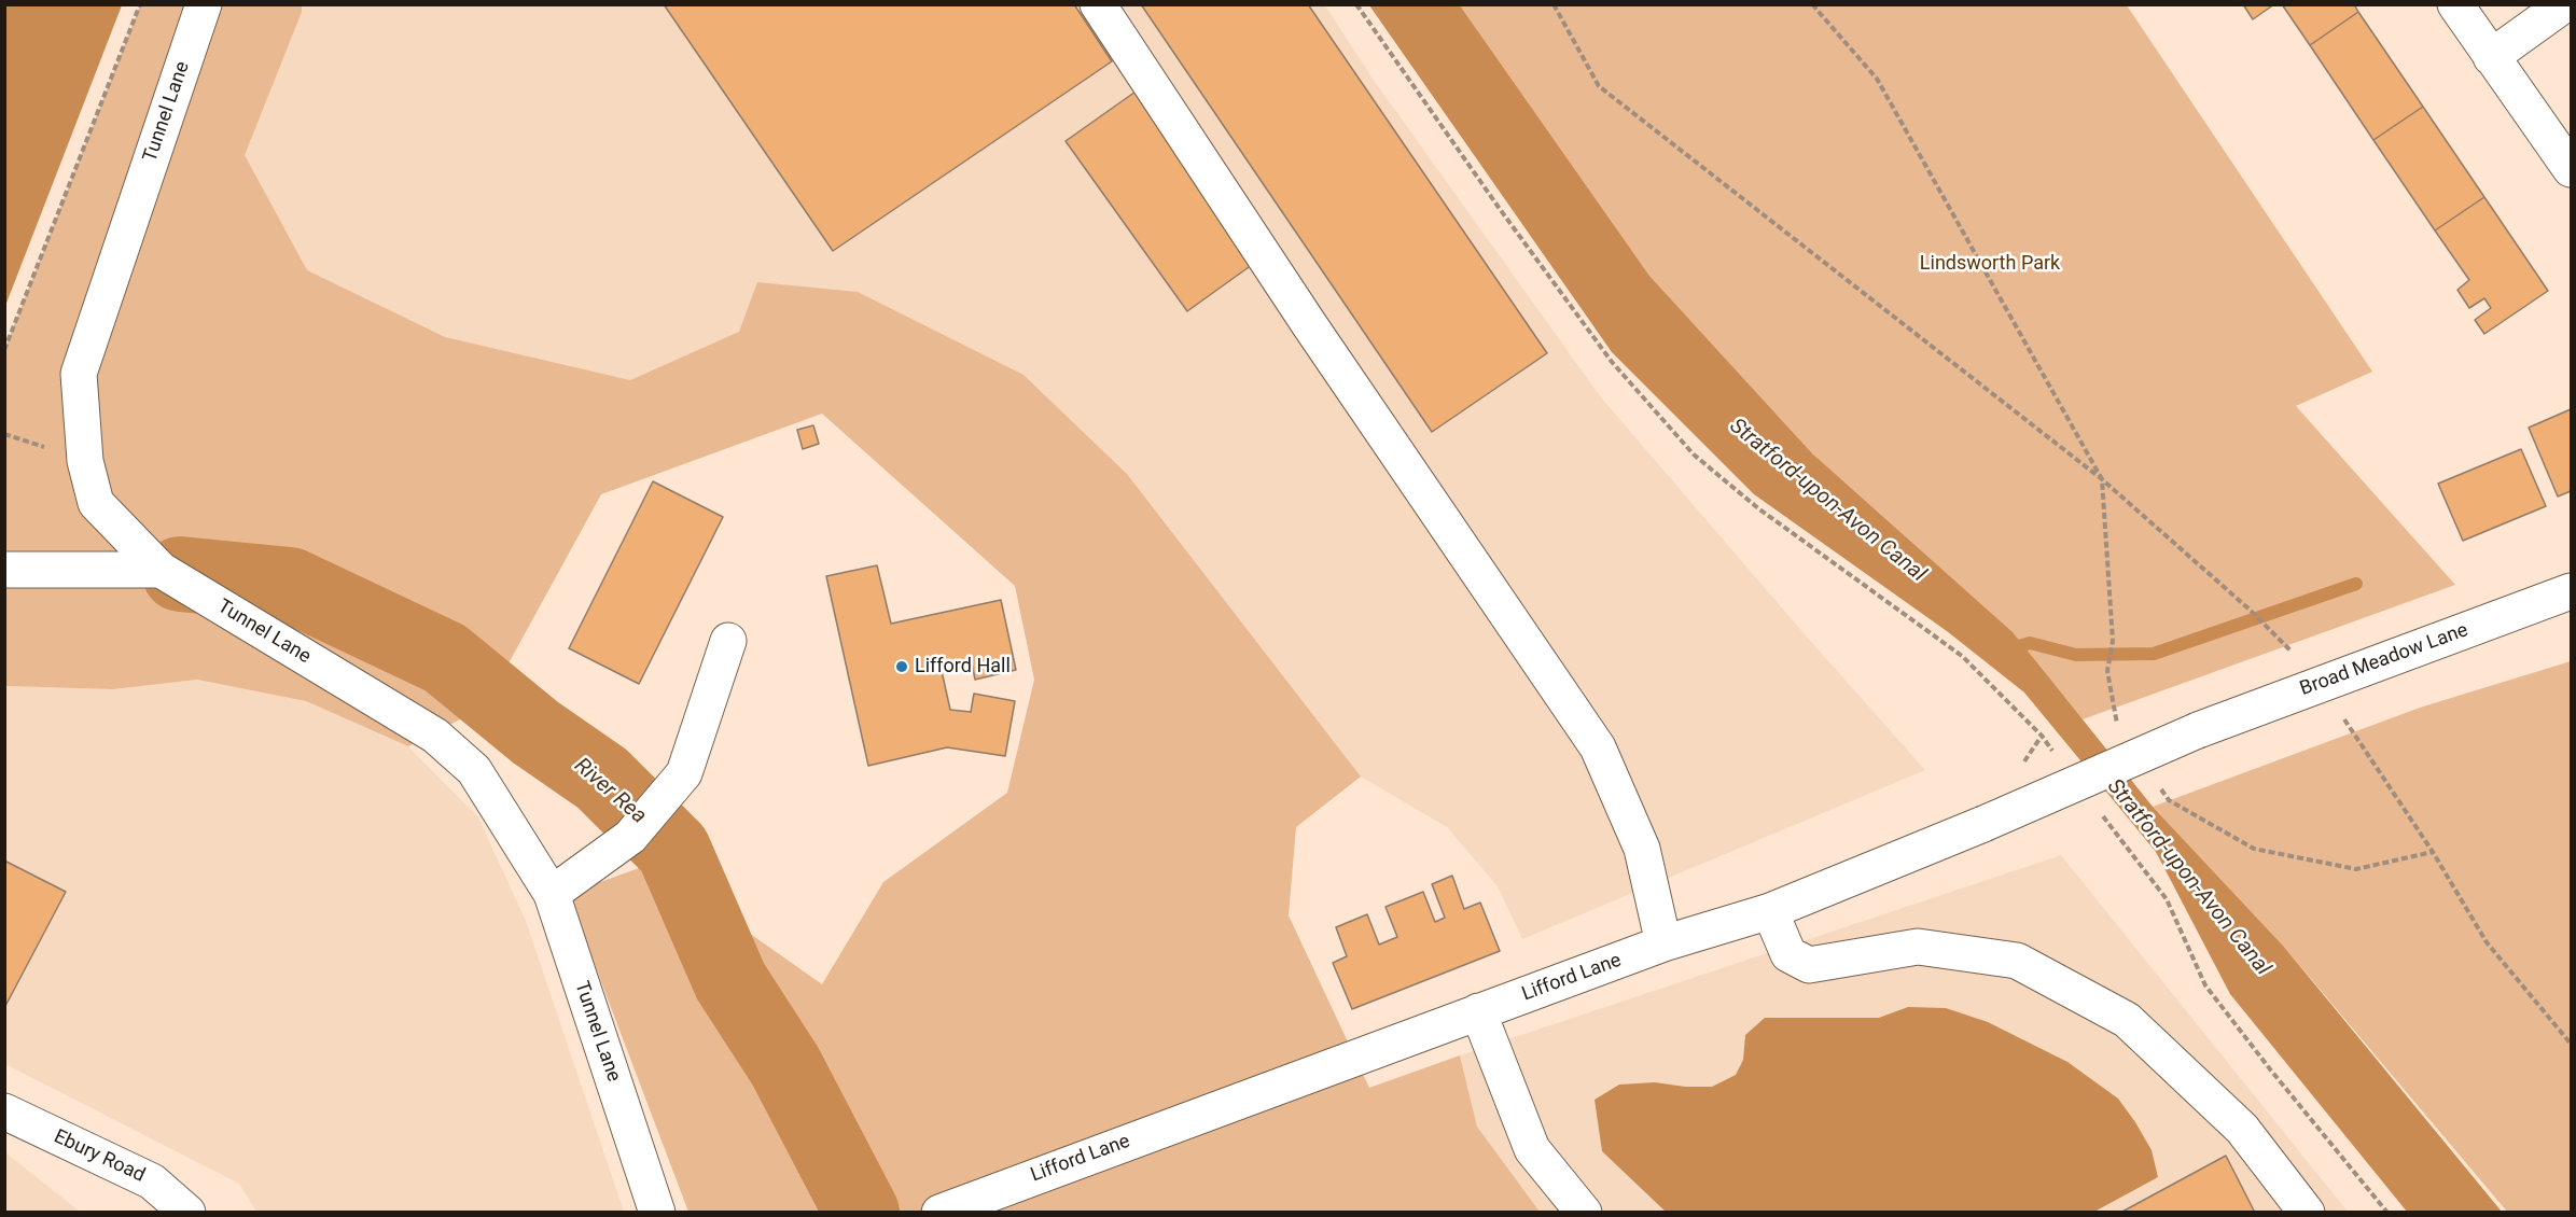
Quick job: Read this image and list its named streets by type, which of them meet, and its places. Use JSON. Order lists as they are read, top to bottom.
{
  "streets": {
    "street": [
      "Tunnel Lane",
      "Broad Meadow Lane",
      "Lifford Lane",
      "Ebury Road"
    ]
  },
  "crossings": [
    ["Broad Meadow Lane", "Lifford Lane"]
  ],
  "water": ["Stratford-upon-Avon Canal", "River Rea"],
  "parks": ["Lindsworth Park"],
  "places": ["Lifford Hall"]
}
